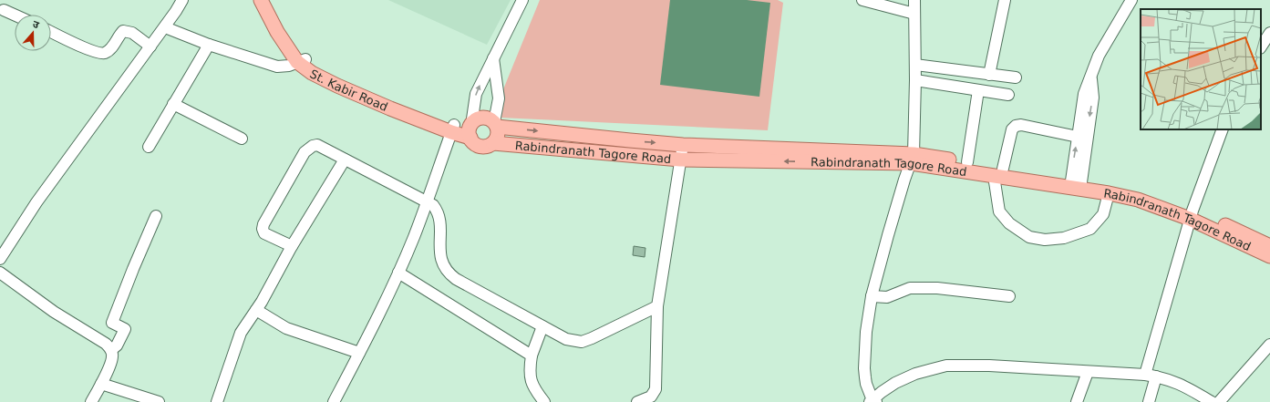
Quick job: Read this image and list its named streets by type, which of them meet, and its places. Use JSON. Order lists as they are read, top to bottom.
{
  "streets": {
    "main road": ["St. Kabir Road", "Rabindranath Tagore Road"]
  },
  "crossings": [
    ["St. Kabir Road", "Rabindranath Tagore Road"]
  ],
  "north": "top"
}
